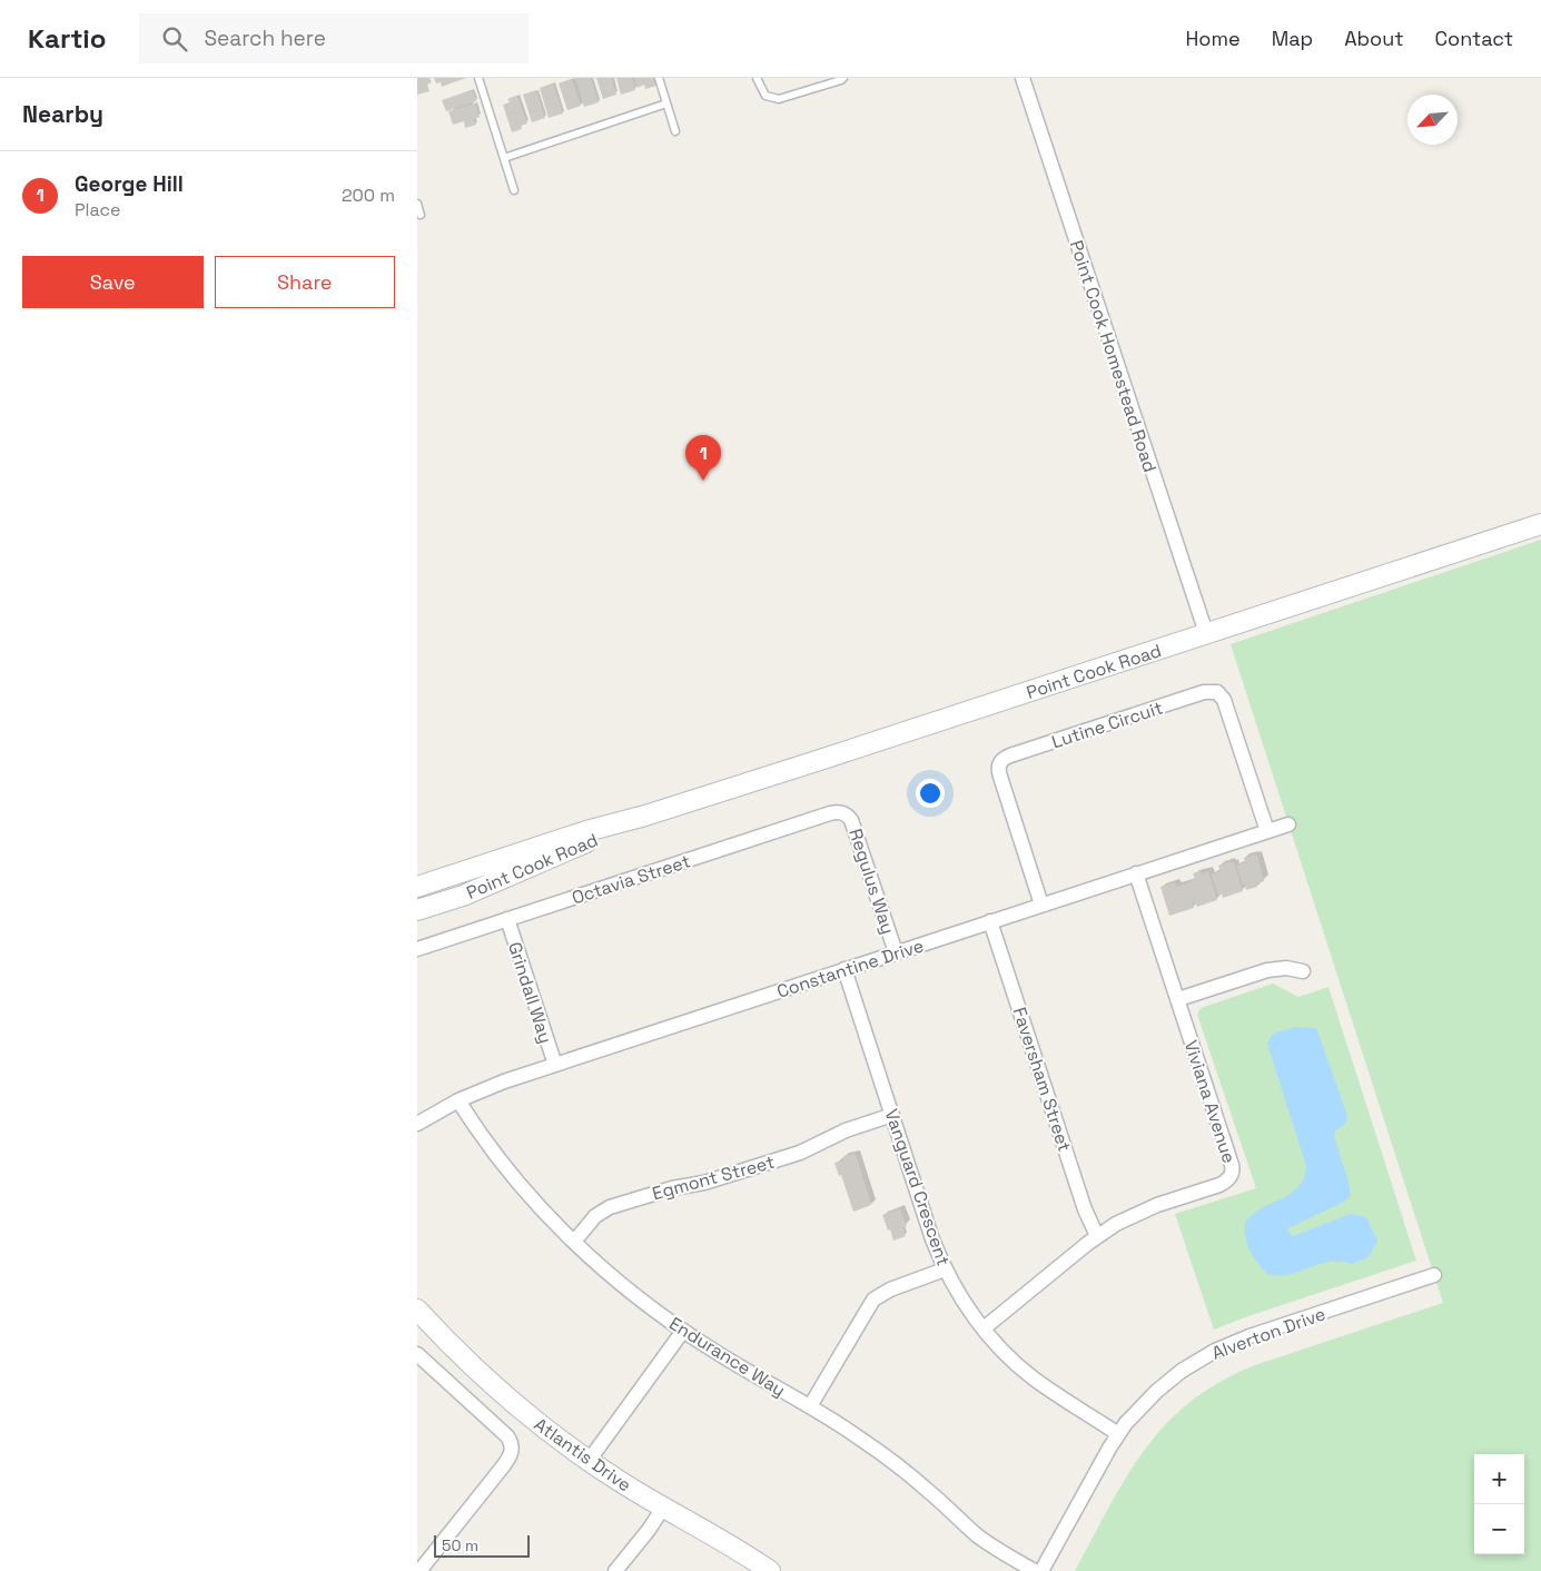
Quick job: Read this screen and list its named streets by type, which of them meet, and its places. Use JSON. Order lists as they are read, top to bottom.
{
  "streets": {
    "main road": ["Point Cook Road", "Atlantis Drive"],
    "street": [
      "Point Cook Homestead Road",
      "Lutine Circuit",
      "Octavia Street",
      "Regulus Way",
      "Constantine Drive",
      "Grindall Way",
      "Faversham Street",
      "Viviana Avenue",
      "Egmont Street",
      "Vanguard Crescent",
      "Alverton Drive",
      "Endurance Way"
    ]
  },
  "crossings": [
    ["Point Cook Homestead Road", "Point Cook Road"],
    ["Lutine Circuit", "Constantine Drive"],
    ["Octavia Street", "Regulus Way"],
    ["Octavia Street", "Grindall Way"],
    ["Regulus Way", "Constantine Drive"],
    ["Constantine Drive", "Grindall Way"],
    ["Constantine Drive", "Faversham Street"],
    ["Constantine Drive", "Viviana Avenue"],
    ["Constantine Drive", "Vanguard Crescent"],
    ["Constantine Drive", "Endurance Way"],
    ["Faversham Street", "Viviana Avenue"],
    ["Viviana Avenue", "Vanguard Crescent"],
    ["Egmont Street", "Vanguard Crescent"],
    ["Egmont Street", "Endurance Way"],
    ["Vanguard Crescent", "Alverton Drive"]
  ],
  "scale_bar": "50 m",
  "north": "bottom left",
  "page": {
    "header": "Kartio",
    "search": "Search here",
    "nav": [
      "Home",
      "Map",
      "About",
      "Contact"
    ],
    "heading": "Nearby",
    "list": [
      {
        "mark": "1",
        "name": "George Hill",
        "note": "Place",
        "value": "200 m"
      }
    ],
    "buttons": ["Save", "Share"],
    "pins": "1",
    "map_buttons": ["+", "−"],
    "scale": "50 m"
  }
}
